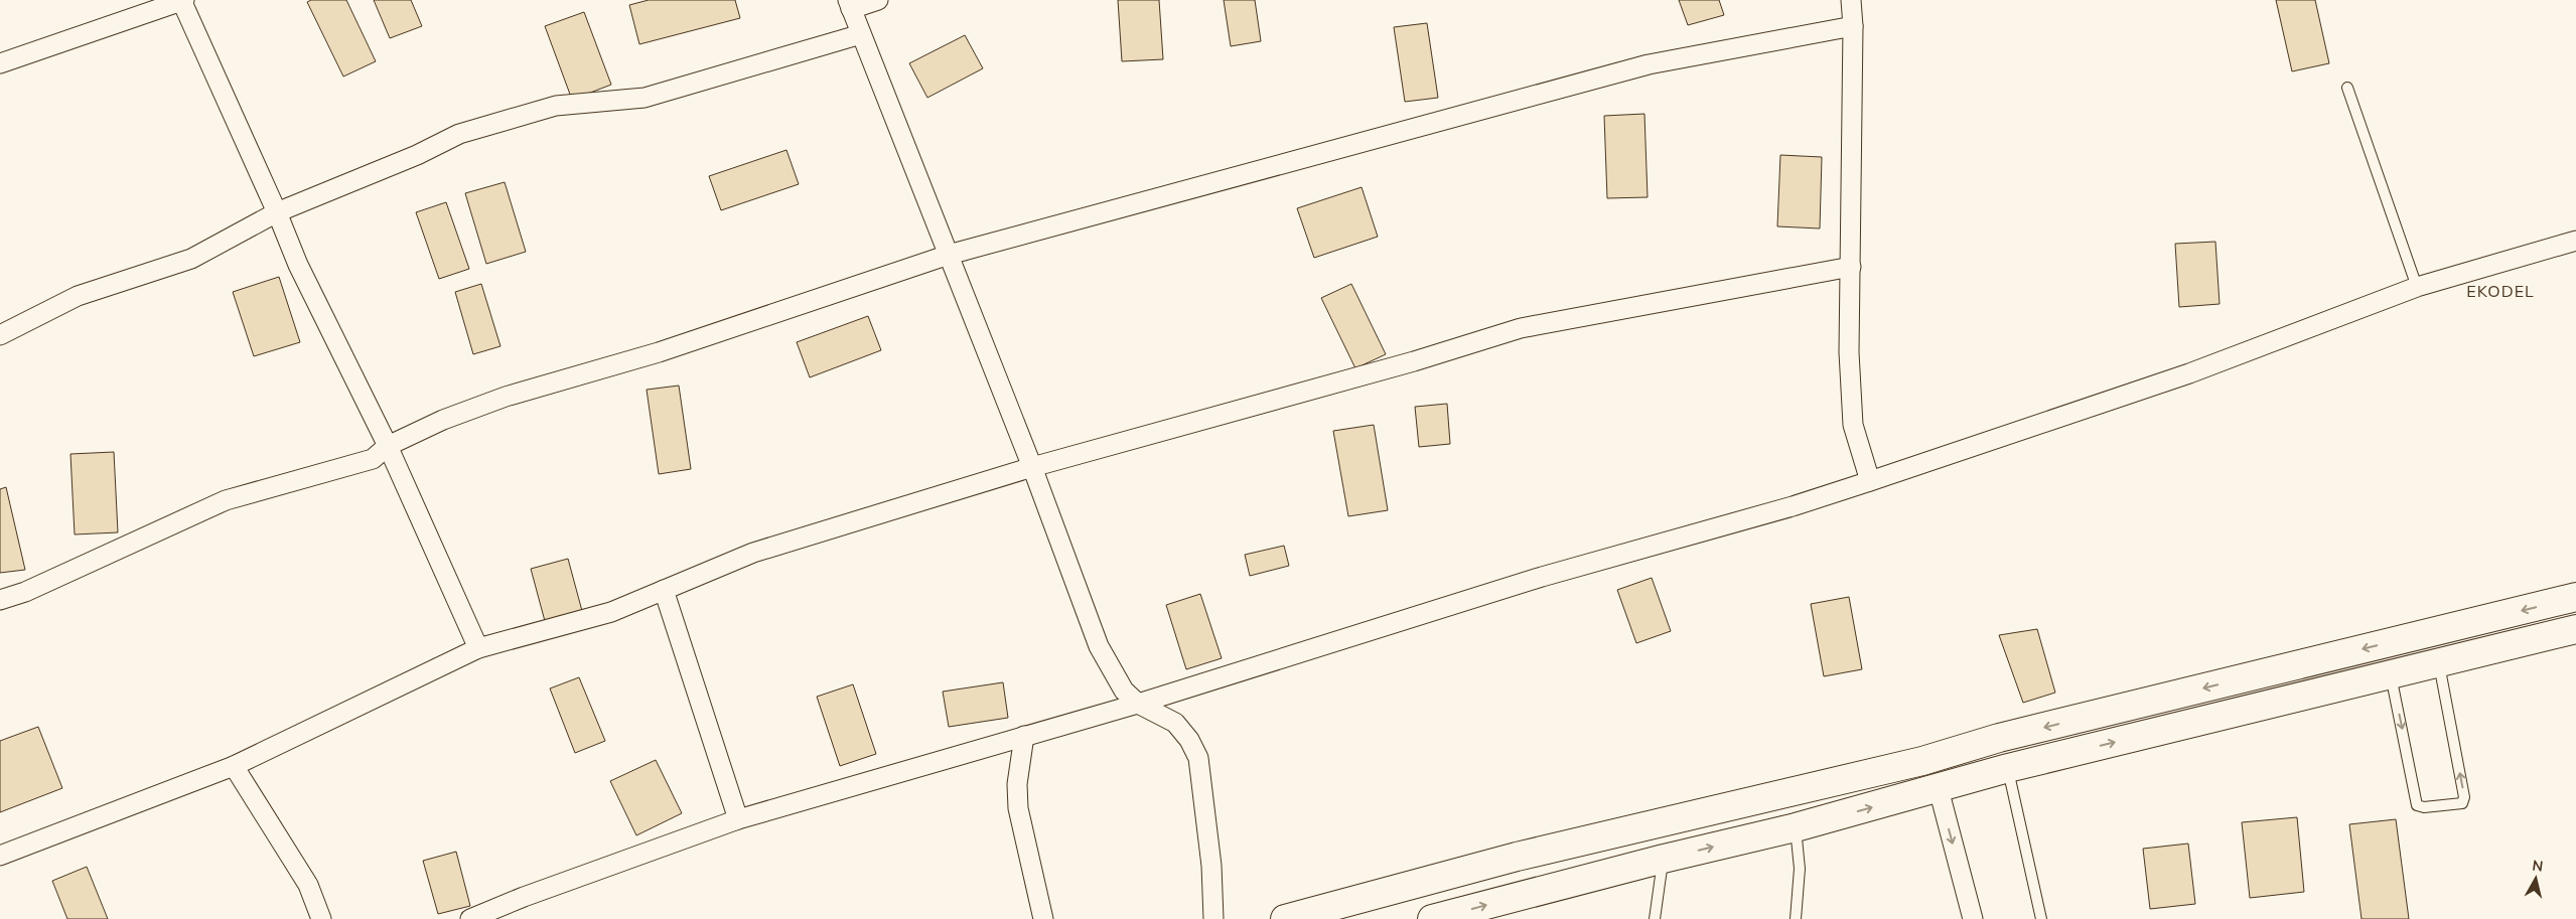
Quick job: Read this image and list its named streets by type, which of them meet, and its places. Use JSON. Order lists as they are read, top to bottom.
{
  "districts": ["EKODEL"],
  "north": "top"
}
